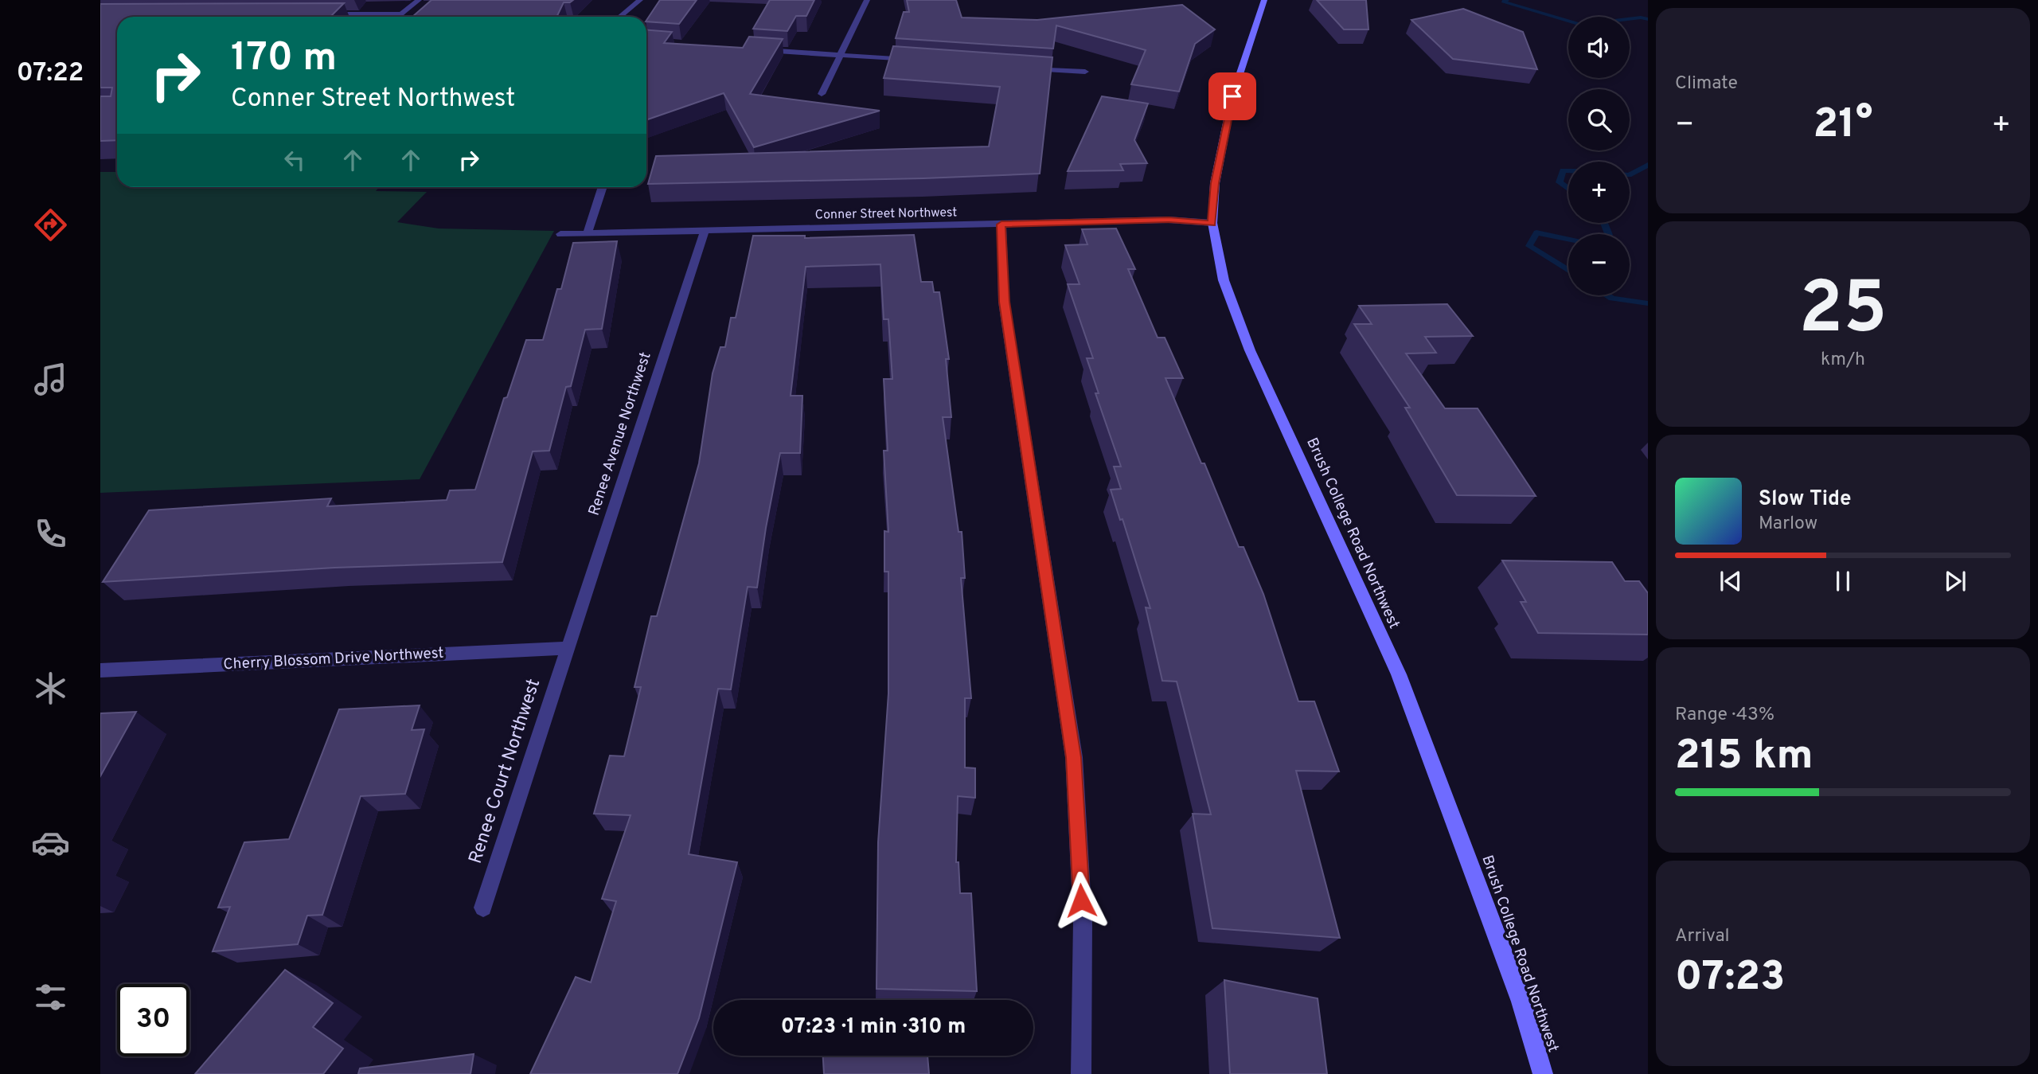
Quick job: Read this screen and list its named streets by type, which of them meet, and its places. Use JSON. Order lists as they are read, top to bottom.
{
  "streets": {
    "street": [
      "Conner Street Northwest",
      "Renee Avenue Northwest",
      "Brush College Road Northwest",
      "Cherry Blossom Drive Northwest",
      "Renee Court Northwest"
    ]
  },
  "crossings": [
    ["Conner Street Northwest", "Renee Avenue Northwest"],
    ["Conner Street Northwest", "Brush College Road Northwest"],
    ["Renee Avenue Northwest", "Cherry Blossom Drive Northwest"],
    ["Renee Avenue Northwest", "Renee Court Northwest"],
    ["Cherry Blossom Drive Northwest", "Renee Court Northwest"]
  ],
  "page": {
    "tabs": "07:22",
    "tile": [
      "Climate",
      ["25", "km/h"],
      ["Range · 43%", "215 km"],
      ["Arrival", "07:23"]
    ],
    "map_buttons": ["+", "−"],
    "turn": ["170 m", "Conner Street Northwest"],
    "heat": ["−", "21°", "+"],
    "song": ["Slow Tide", "Marlow"],
    "limit": "30",
    "trip": "07:23 · 1 min · 310 m"
  }
}
